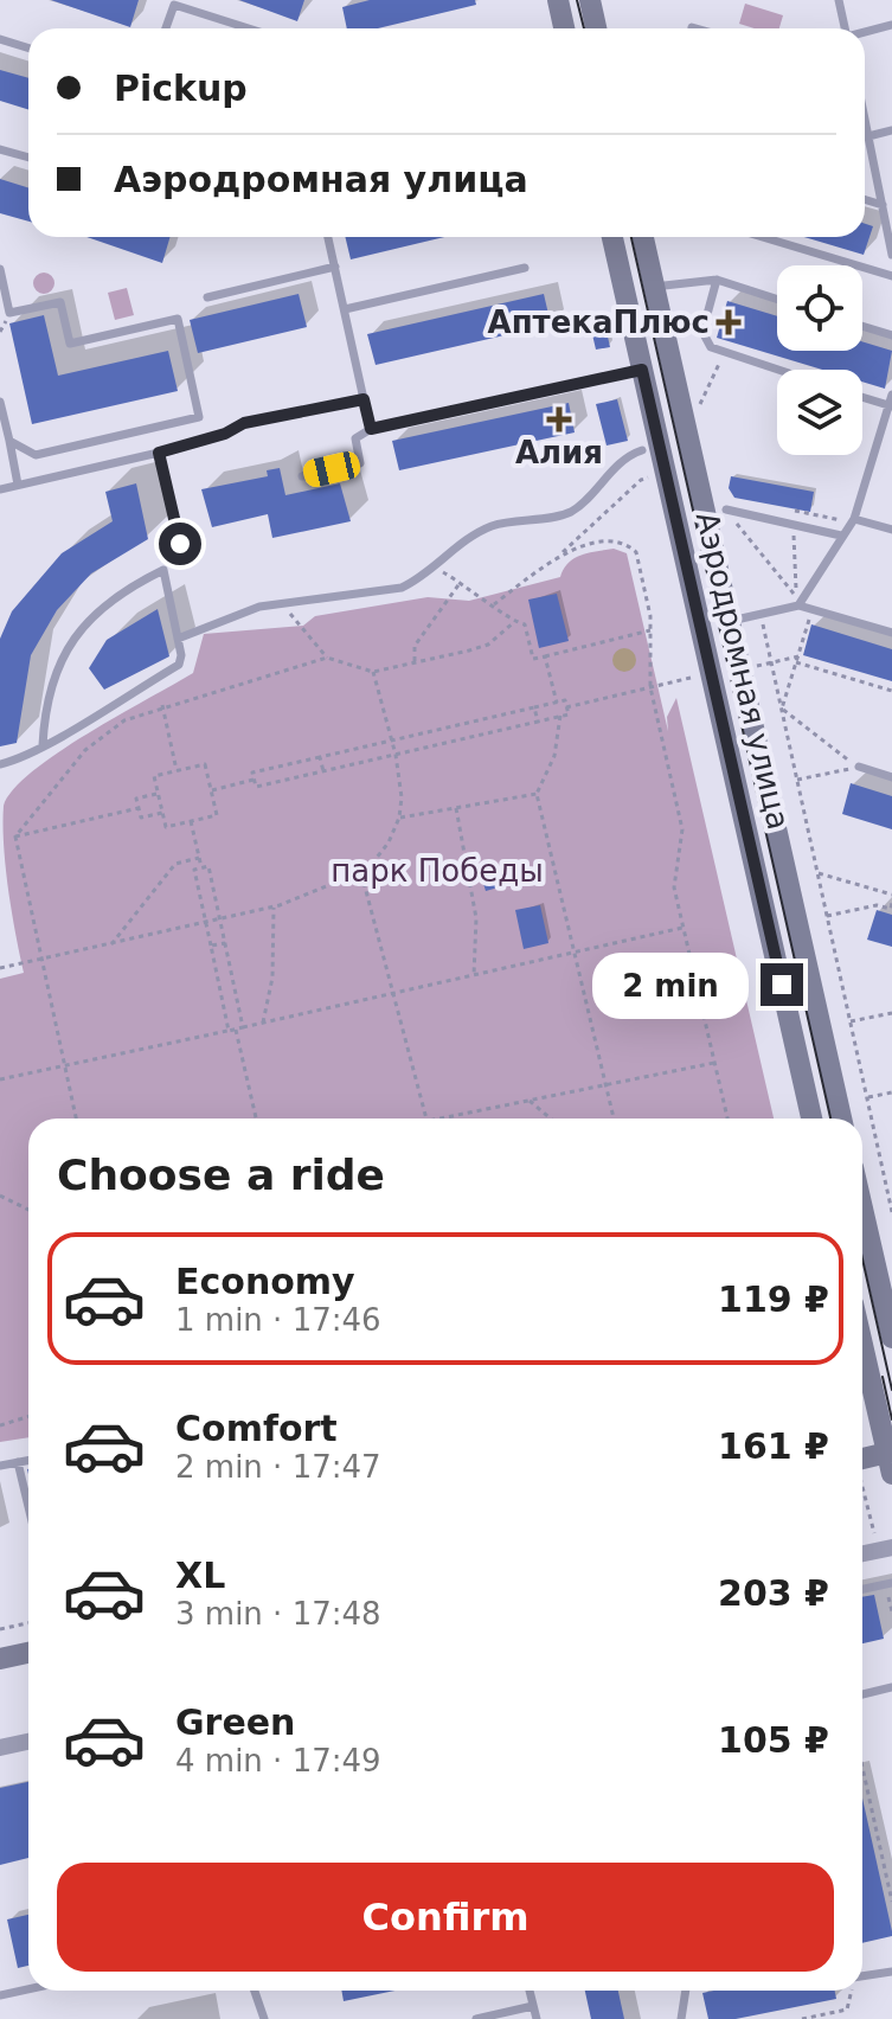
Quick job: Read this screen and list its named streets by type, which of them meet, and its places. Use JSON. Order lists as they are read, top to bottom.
{
  "streets": {
    "main road": ["Аэродромная улица"]
  },
  "parks": ["парк Победы"],
  "places": {
    "health": ["АптекаПлюс", "Алия"]
  },
  "page": {
    "banner": ["Pickup", "Аэродромная улица"],
    "bubble": "2 min",
    "heading": "Choose a ride",
    "list": [
      {
        "name": "Economy",
        "note": "1 min · 17:46",
        "value": "119 ₽"
      },
      {
        "name": "Comfort",
        "note": "2 min · 17:47",
        "value": "161 ₽"
      },
      {
        "name": "XL",
        "note": "3 min · 17:48",
        "value": "203 ₽"
      },
      {
        "name": "Green",
        "note": "4 min · 17:49",
        "value": "105 ₽"
      }
    ],
    "buttons": "Confirm"
  }
}
